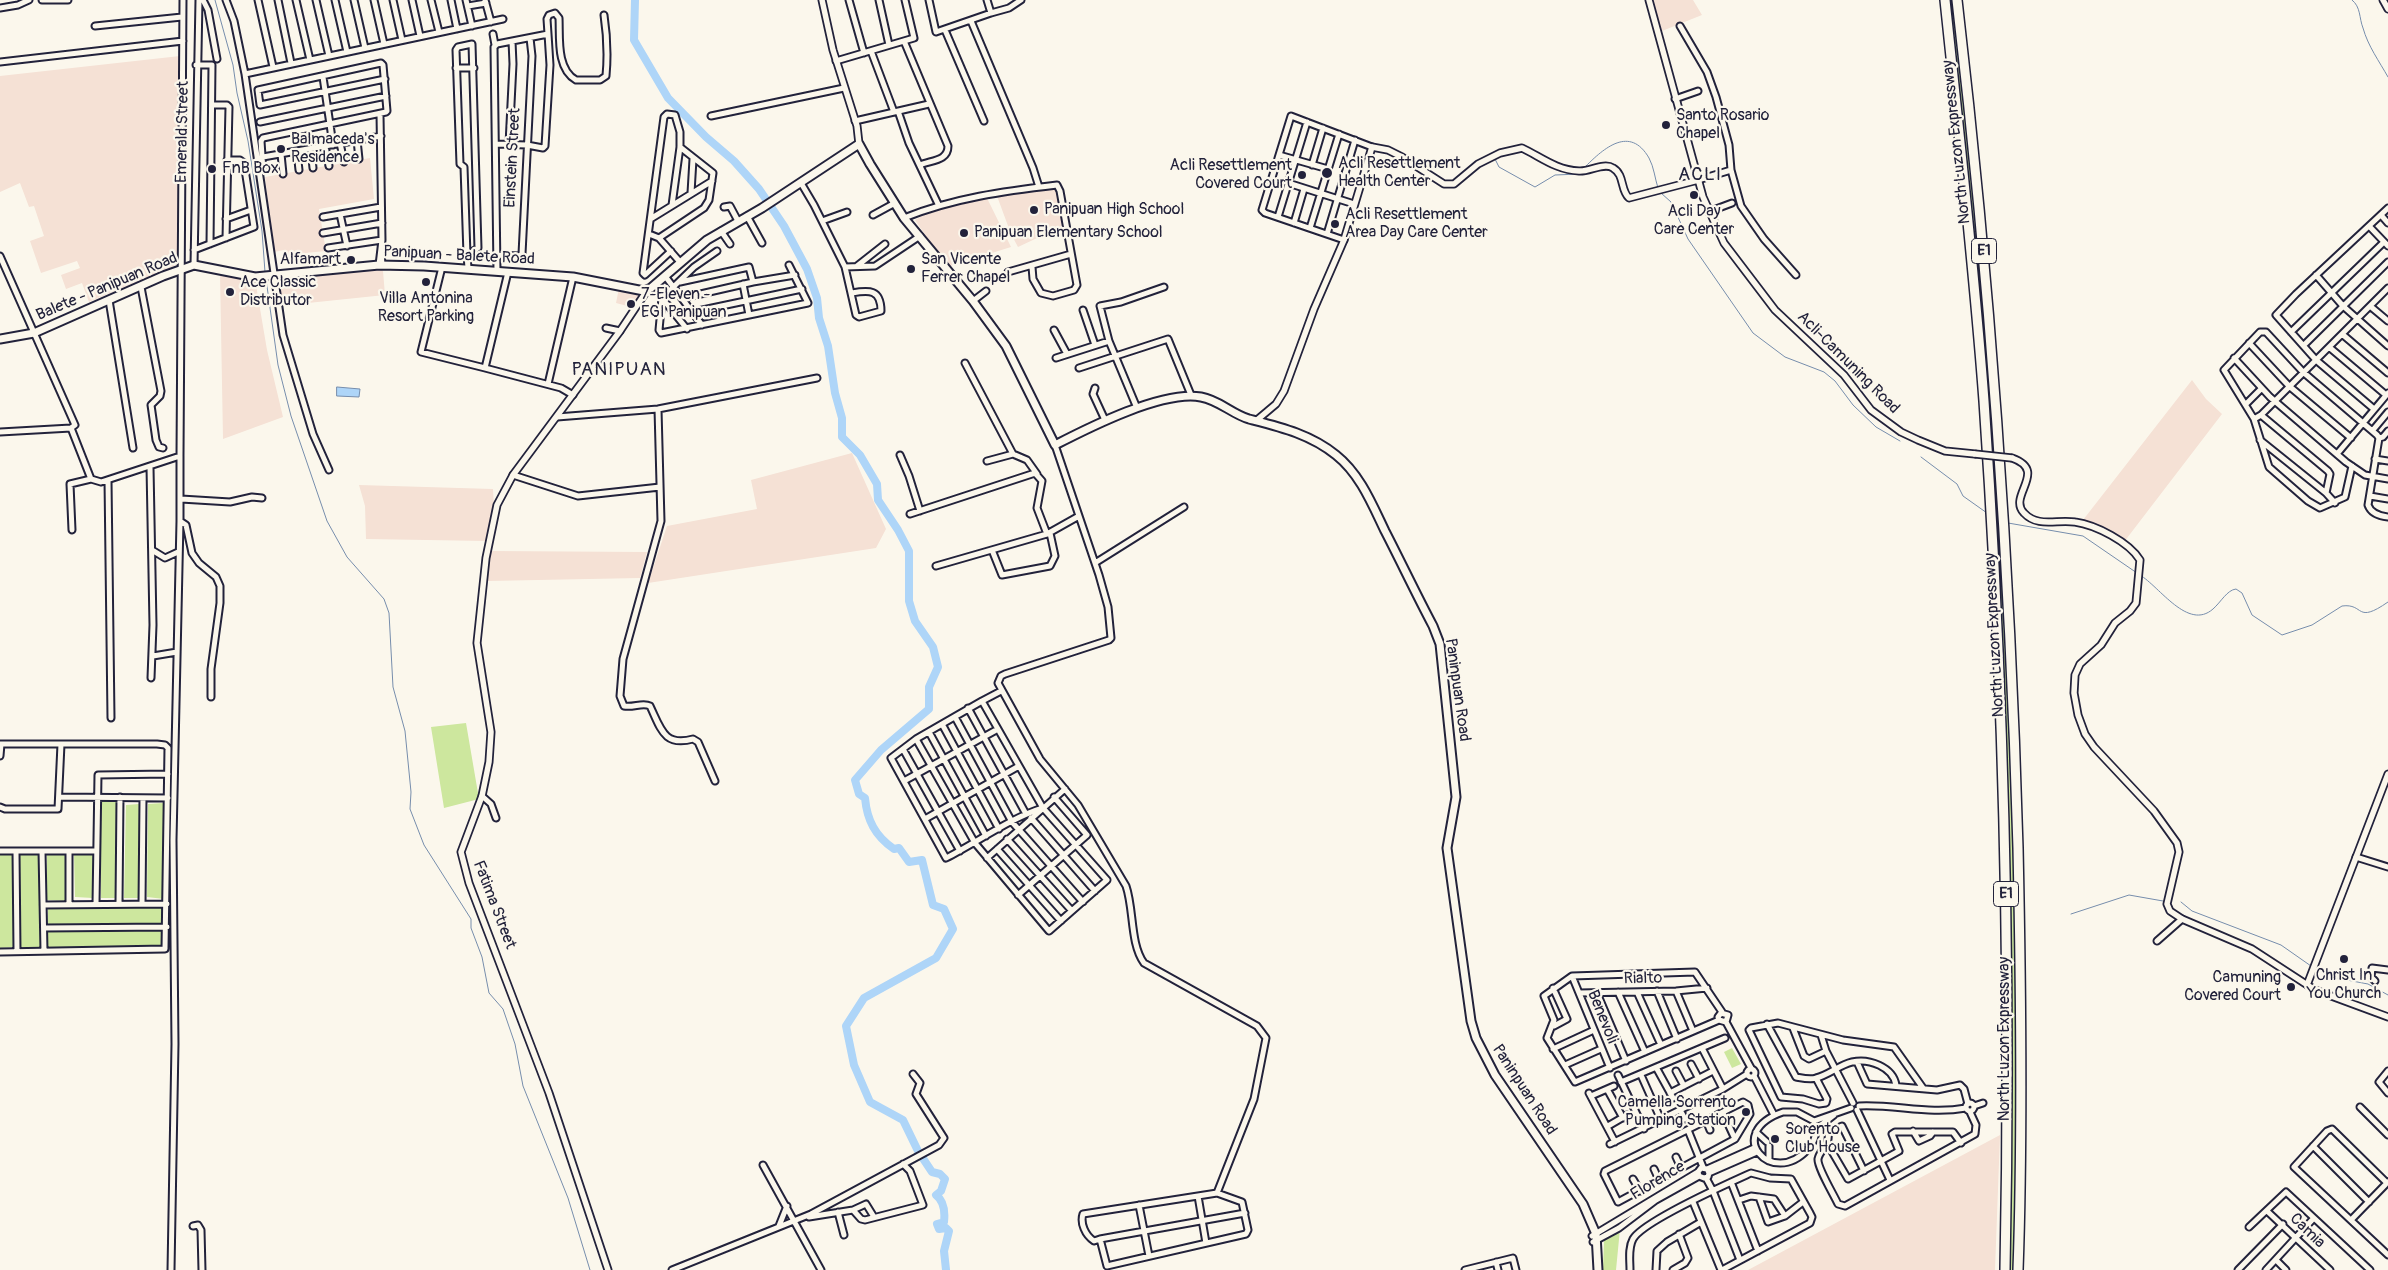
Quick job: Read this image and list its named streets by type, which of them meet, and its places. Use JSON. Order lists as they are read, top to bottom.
{
  "streets": {
    "highway": ["North Luzon Expressway", "E1"],
    "main road": ["Panipuan - Balete Road", "Balete - Panipuan Road", "Paninpuan Road"],
    "street": [
      "Emerald Street",
      "Einstein Street",
      "Acli-Camuning Road",
      "Fatima Street",
      "Rialto",
      "Benevoli",
      "Florence",
      "Camia"
    ]
  },
  "crossings": [
    ["Emerald Street", "Balete - Panipuan Road"],
    ["Panipuan - Balete Road", "Balete - Panipuan Road"],
    ["Panipuan - Balete Road", "Fatima Street"],
    ["Paninpuan Road", "Florence"],
    ["Rialto", "Benevoli"]
  ],
  "districts": ["ACLI", "PANIPUAN"],
  "places": [
    "Santo Rosario Chapel",
    "Balmaceda's Residence",
    "FnB Box",
    "Acli Resettlement Health Center",
    "Acli Resettlement Covered Court",
    "Acli Day Care Center",
    "Panipuan High School",
    "Acli Resettlement Area Day Care Center",
    "Panipuan Elementary School",
    "Alfamart",
    "San Vicente Ferrer Chapel",
    "Villa Antonina Resort Parking",
    "Ace Classic Distributor",
    "7-Eleven - EGI Panipuan",
    "Christ In You Church",
    "Camuning Covered Court",
    "Camella Sorrento Pumping Station",
    "Sorento Club House"
  ]
}
